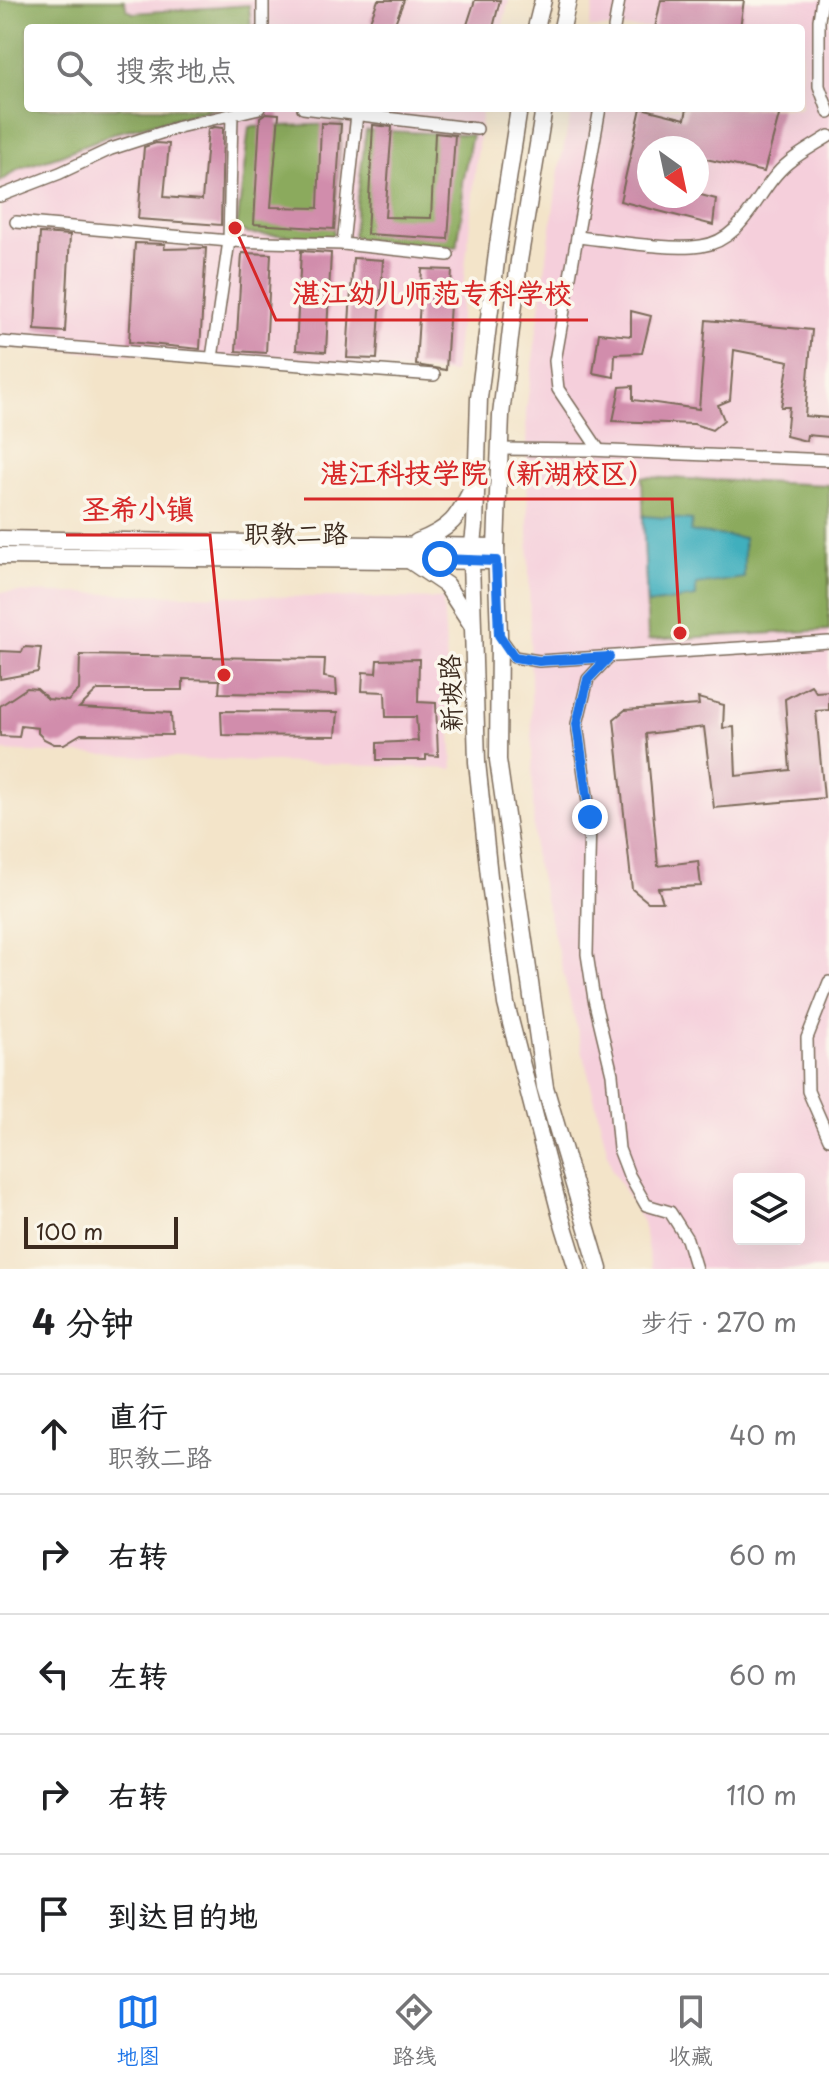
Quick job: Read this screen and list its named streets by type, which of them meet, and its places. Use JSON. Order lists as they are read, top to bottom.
{
  "streets": {
    "street": ["职教二路", "新坡路"]
  },
  "crossings": [
    ["职教二路", "新坡路"]
  ],
  "places": ["湛江幼儿师范专科学校", "湛江科技学院（新湖校区）", "圣希小镇"],
  "scale_bar": "100 m",
  "north": "bottom right",
  "page": {
    "search": "搜索地点",
    "scale": "100 m",
    "heading": ["4 分钟", "步行 · 270 m"],
    "list": [
      ["直行", "职教二路", "40 m"],
      ["右转", "60 m"],
      ["左转", "60 m"],
      ["右转", "110 m"],
      "到达目的地"
    ],
    "nav": ["地图", "路线", "收藏"]
  }
}
